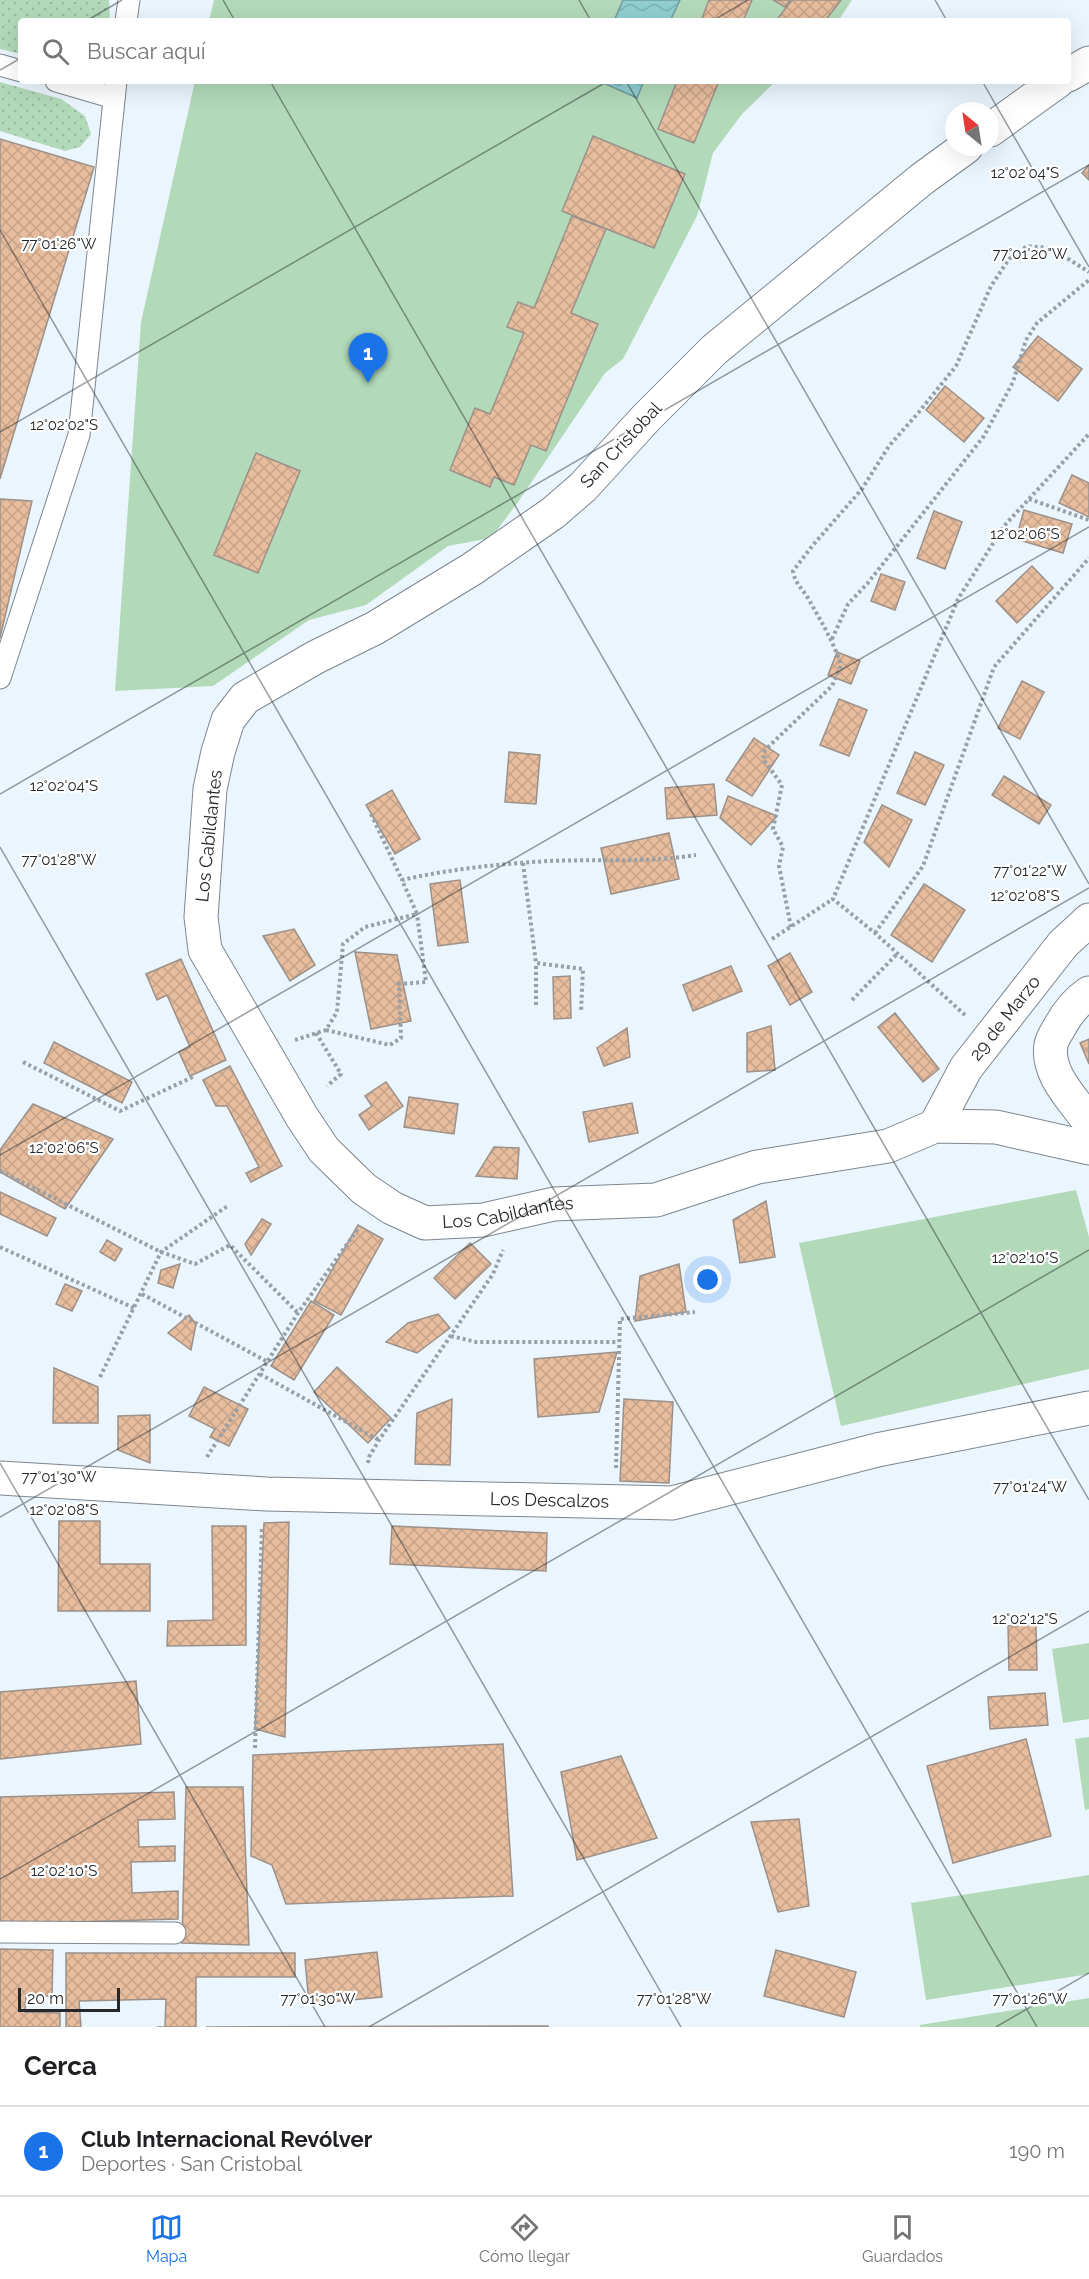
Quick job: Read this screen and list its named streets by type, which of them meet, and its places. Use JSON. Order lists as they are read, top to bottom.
{
  "streets": {
    "street": [
      "San Cristobal",
      "Los Cabildantes",
      "29 de Marzo",
      "Los Descalzos"
    ]
  },
  "crossings": [
    ["San Cristobal", "Los Cabildantes"],
    ["Los Cabildantes", "29 de Marzo"]
  ],
  "scale_bar": "20 m",
  "north": "top left",
  "page": {
    "search": "Buscar aquí",
    "pins": "1",
    "scale": "20 m",
    "heading": "Cerca",
    "list": [
      {
        "mark": "1",
        "name": "Club Internacional Revólver",
        "note": "Deportes · San Cristobal",
        "value": "190 m"
      }
    ],
    "nav": ["Mapa", "Cómo llegar", "Guardados"]
  },
  "coordinates": [
    "12°02'04\"S",
    "77°01'26\"W",
    "77°01'20\"W",
    "12°02'02\"S",
    "12°02'06\"S",
    "77°01'28\"W",
    "77°01'22\"W",
    "12°02'08\"S",
    "12°02'10\"S",
    "77°01'30\"W",
    "77°01'24\"W",
    "12°02'12\"S"
  ]
}
